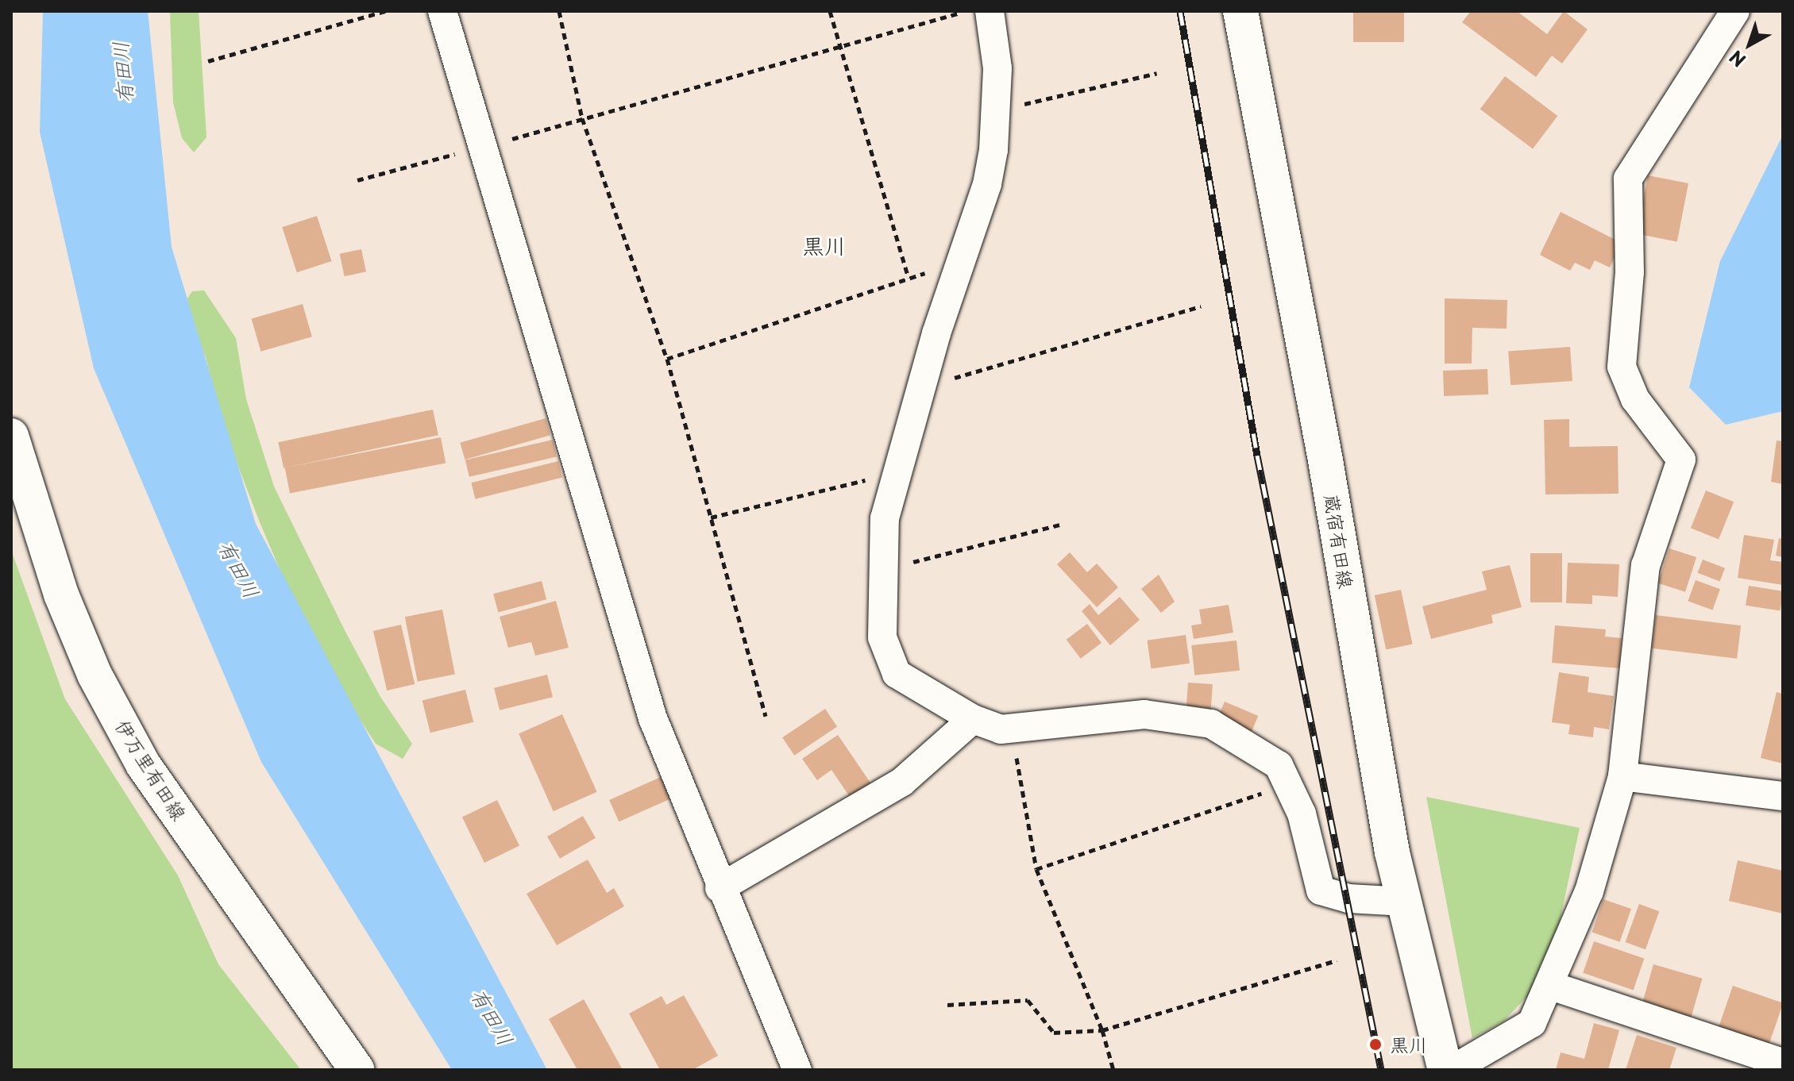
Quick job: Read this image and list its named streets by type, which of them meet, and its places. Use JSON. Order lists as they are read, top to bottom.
{
  "streets": {
    "main road": ["蔵宿有田線", "伊万里有田線"]
  },
  "districts": ["黒川"],
  "water": ["有田川"],
  "places": ["黒川"],
  "north": "bottom left"
}
